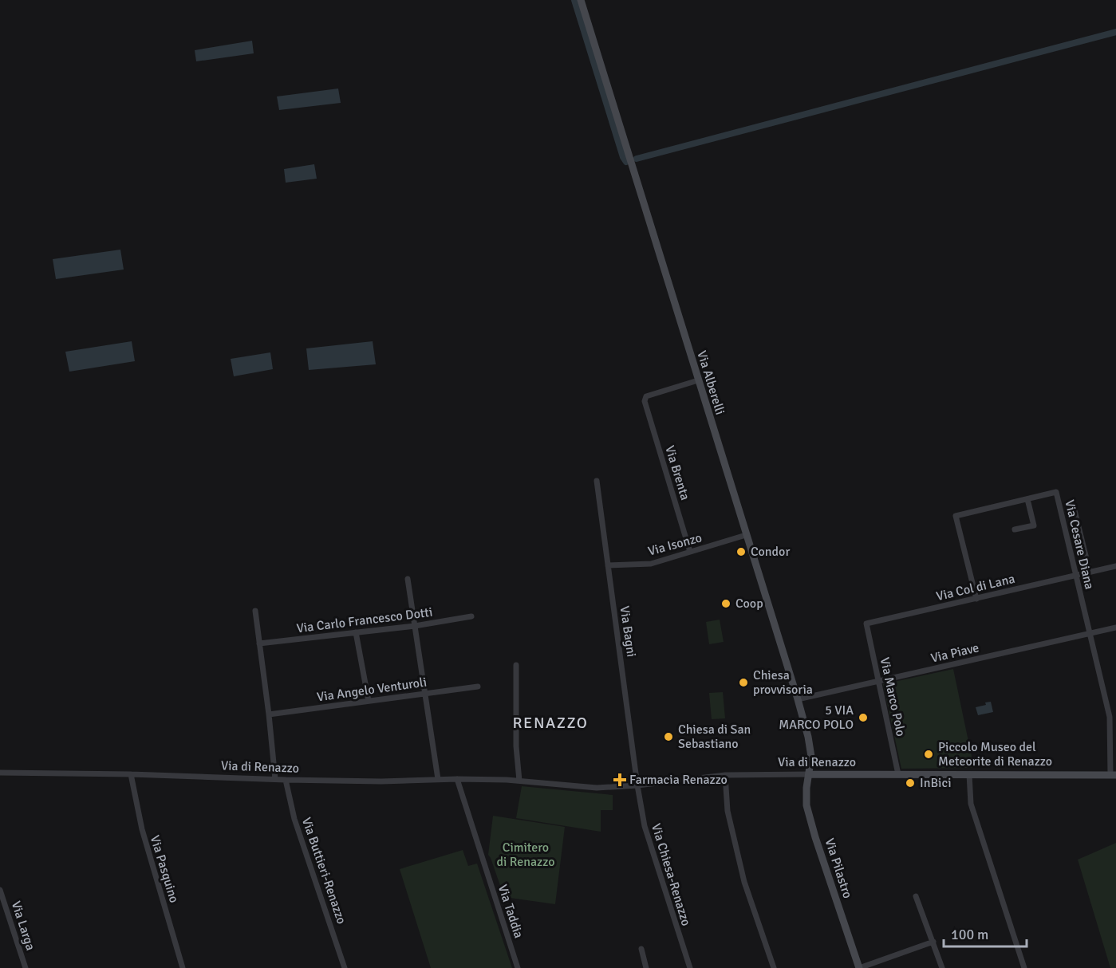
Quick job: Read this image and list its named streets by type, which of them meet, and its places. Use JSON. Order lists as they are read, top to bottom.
{
  "streets": {
    "street": [
      "Via Alberelli",
      "Via Brenta",
      "Via Isonzo",
      "Via Cesare Diana",
      "Via Col di Lana",
      "Via Carlo Francesco Dotti",
      "Via Bagni",
      "Via Piave",
      "Via Angelo Venturoli",
      "Via Marco Polo",
      "Via di Renazzo",
      "Via Pilastro",
      "Via Pasquino",
      "Via Buttieri-Renazzo",
      "Via Chiesa-Renazzo",
      "Via Taddia",
      "Via Larga"
    ]
  },
  "crossings": [
    ["Via Alberelli", "Via Brenta"],
    ["Via Alberelli", "Via Isonzo"],
    ["Via Alberelli", "Via Piave"],
    ["Via Alberelli", "Via di Renazzo"],
    ["Via Alberelli", "Via Pilastro"],
    ["Via Brenta", "Via Isonzo"],
    ["Via Isonzo", "Via Bagni"],
    ["Via Cesare Diana", "Via Col di Lana"],
    ["Via Cesare Diana", "Via Piave"],
    ["Via Cesare Diana", "Via di Renazzo"],
    ["Via Col di Lana", "Via Marco Polo"],
    ["Via Bagni", "Via di Renazzo"],
    ["Via Bagni", "Via Chiesa-Renazzo"],
    ["Via Piave", "Via Marco Polo"],
    ["Via Marco Polo", "Via di Renazzo"],
    ["Via di Renazzo", "Via Pilastro"],
    ["Via di Renazzo", "Via Pasquino"],
    ["Via di Renazzo", "Via Buttieri-Renazzo"],
    ["Via di Renazzo", "Via Chiesa-Renazzo"],
    ["Via di Renazzo", "Via Taddia"]
  ],
  "districts": ["RENAZZO"],
  "parks": ["Cimitero di Renazzo"],
  "places": {
    "other": [
      "Condor",
      "Coop",
      "Chiesa provvisoria",
      "5 VIA MARCO POLO",
      "Chiesa di San Sebastiano",
      "Piccolo Museo del Meteorite di Renazzo",
      "InBici"
    ],
    "health": ["Farmacia Renazzo"]
  },
  "scale_bar": "100 m"
}
